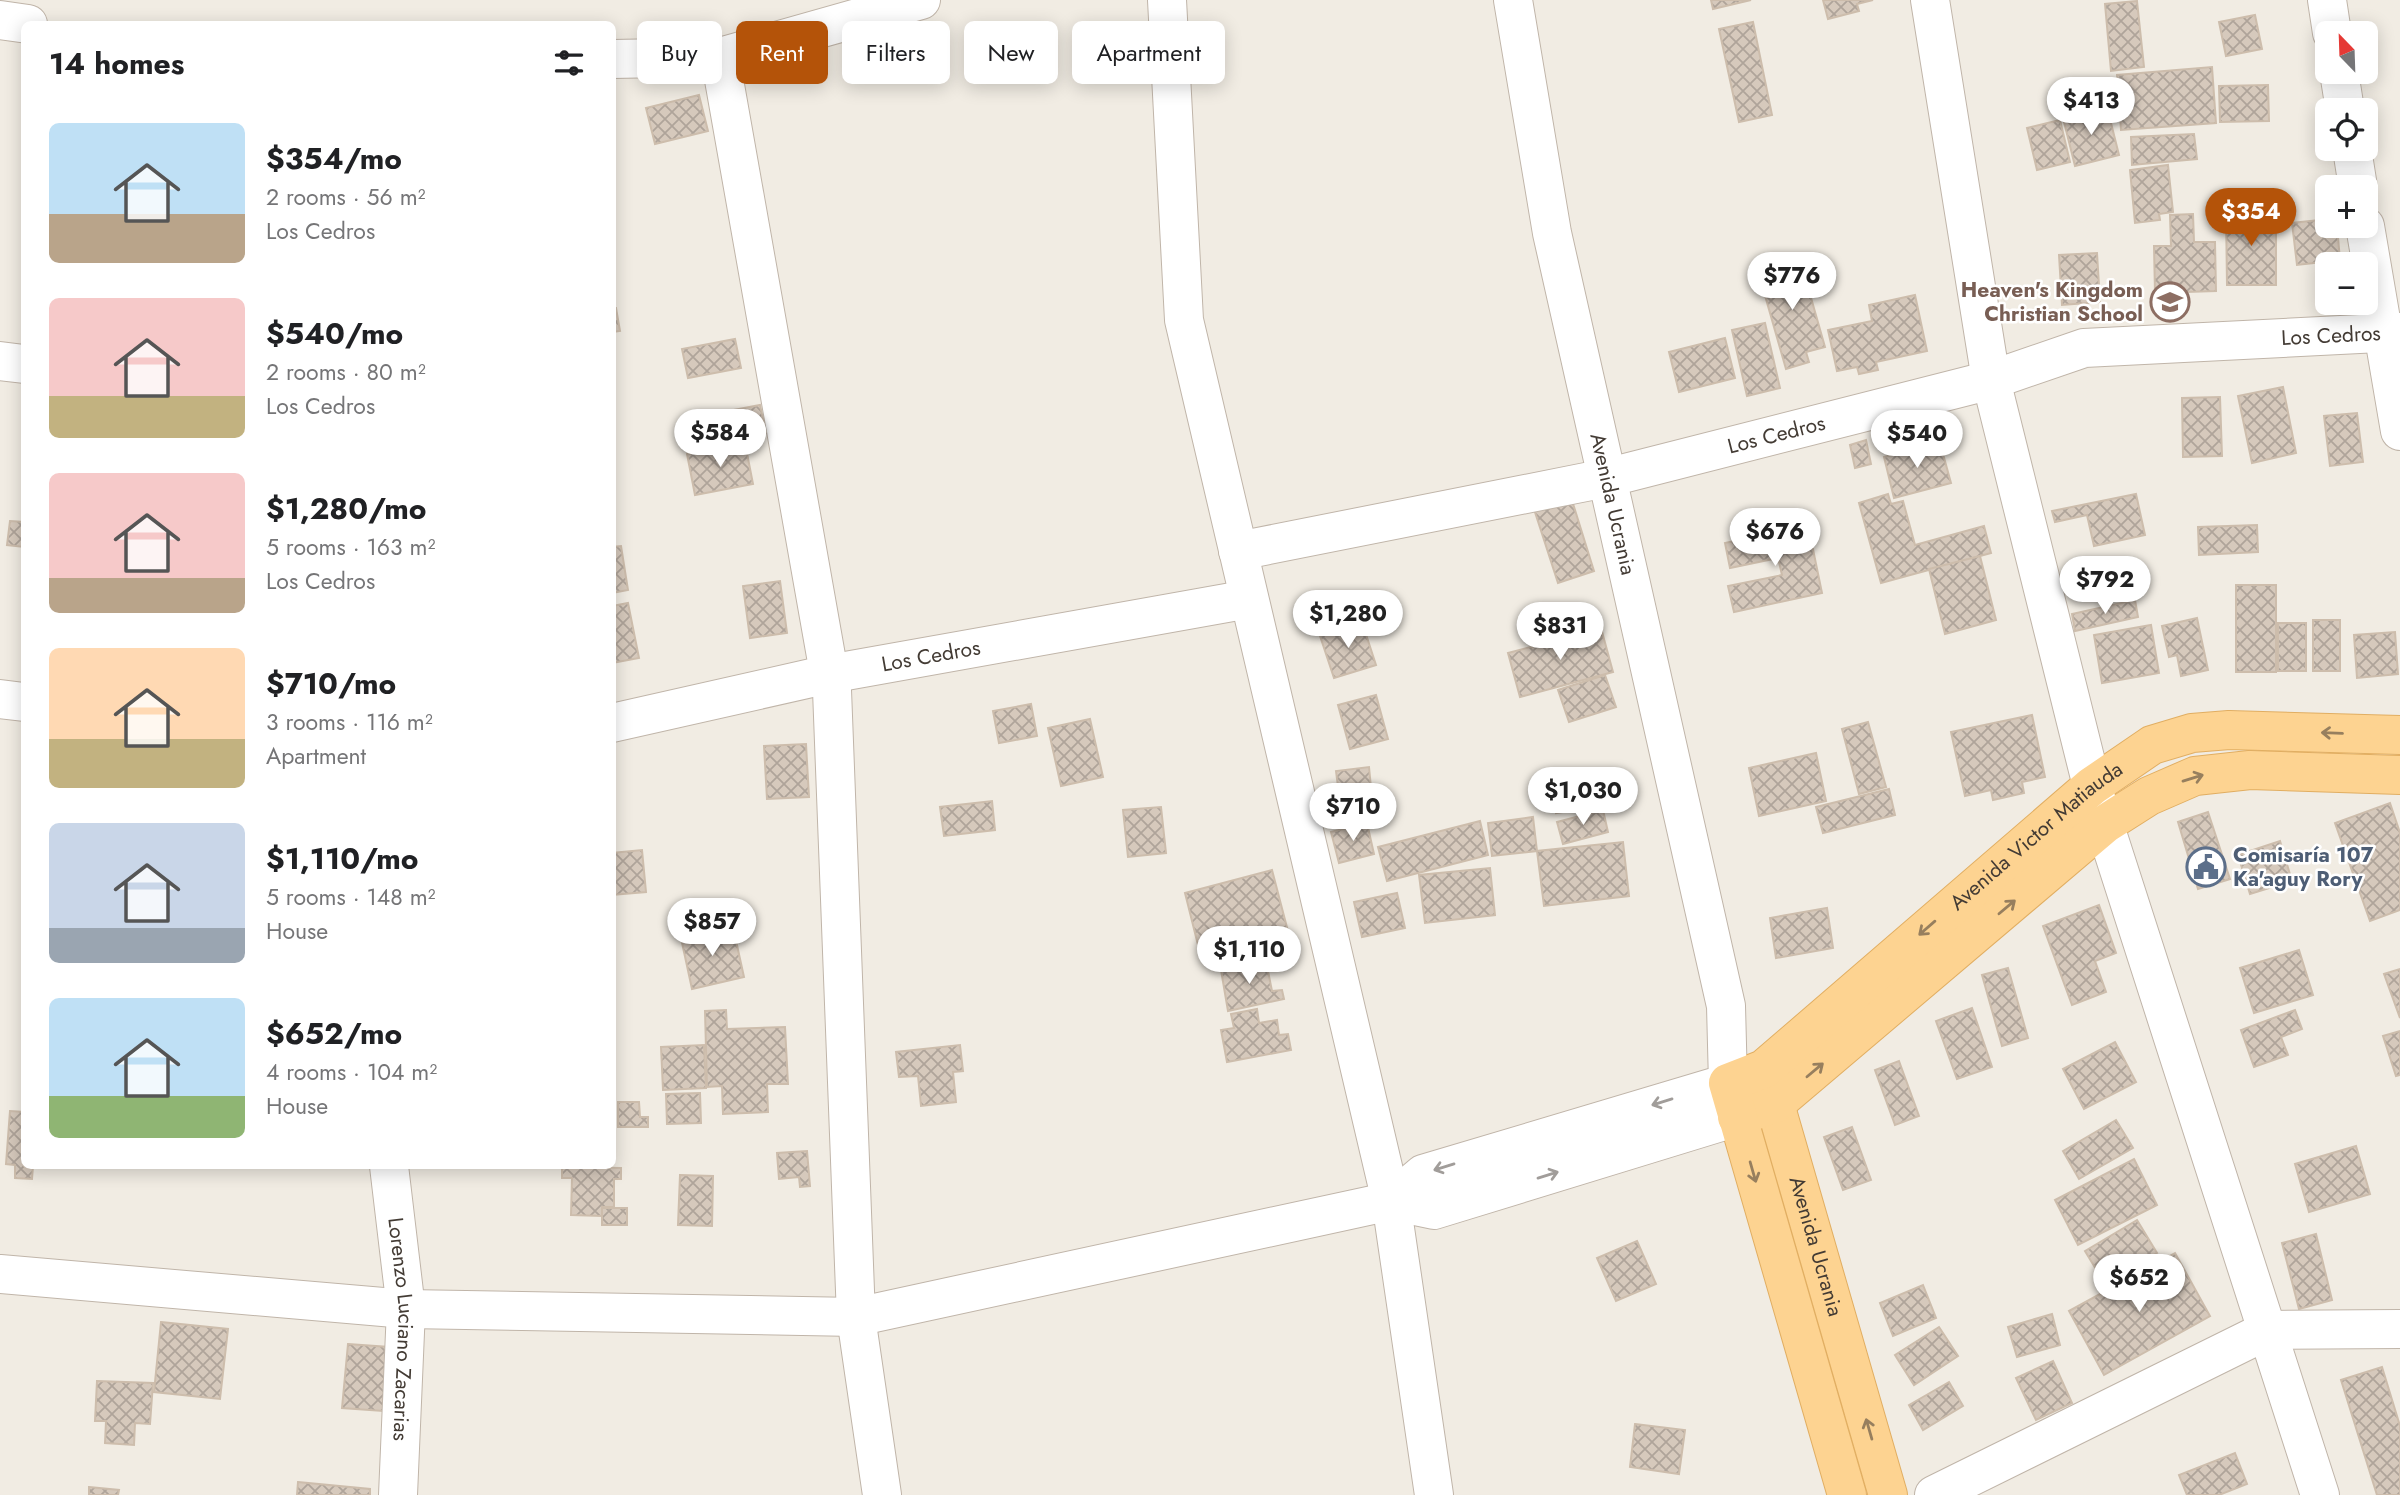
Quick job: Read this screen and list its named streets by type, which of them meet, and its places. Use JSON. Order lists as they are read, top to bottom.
{
  "streets": {
    "main road": ["Avenida Ucrania", "Avenida Victor Matiauda"],
    "street": ["Los Cedros", "Lorenzo Luciano Zacarias"]
  },
  "crossings": [
    ["Los Cedros", "Avenida Ucrania"],
    ["Avenida Ucrania", "Avenida Victor Matiauda"]
  ],
  "places": {
    "school or university": ["Heaven's Kingdom Christian School"],
    "public building": ["Comisaría 107 Ka'aguy Rory"]
  },
  "north": "top left",
  "page": {
    "map_buttons": ["+", "−"],
    "chip": [
      "Buy",
      "Rent",
      "Filters",
      "New",
      "Apartment"
    ],
    "heading": "14 homes",
    "price": [
      "$413",
      "$354",
      "$776",
      "$584",
      "$540",
      "$676",
      "$792",
      "$1,280",
      "$831",
      "$1,030",
      "$710",
      "$857",
      "$1,110",
      "$652"
    ],
    "list": [
      {
        "name": "$354/mo",
        "note": "2 rooms · 56 m² · Los Cedros"
      },
      {
        "name": "$540/mo",
        "note": "2 rooms · 80 m² · Los Cedros"
      },
      {
        "name": "$1,280/mo",
        "note": "5 rooms · 163 m² · Los Cedros"
      },
      {
        "name": "$710/mo",
        "note": "3 rooms · 116 m² · Apartment"
      },
      {
        "name": "$1,110/mo",
        "note": "5 rooms · 148 m² · House"
      },
      {
        "name": "$652/mo",
        "note": "4 rooms · 104 m² · House"
      }
    ]
  }
}
